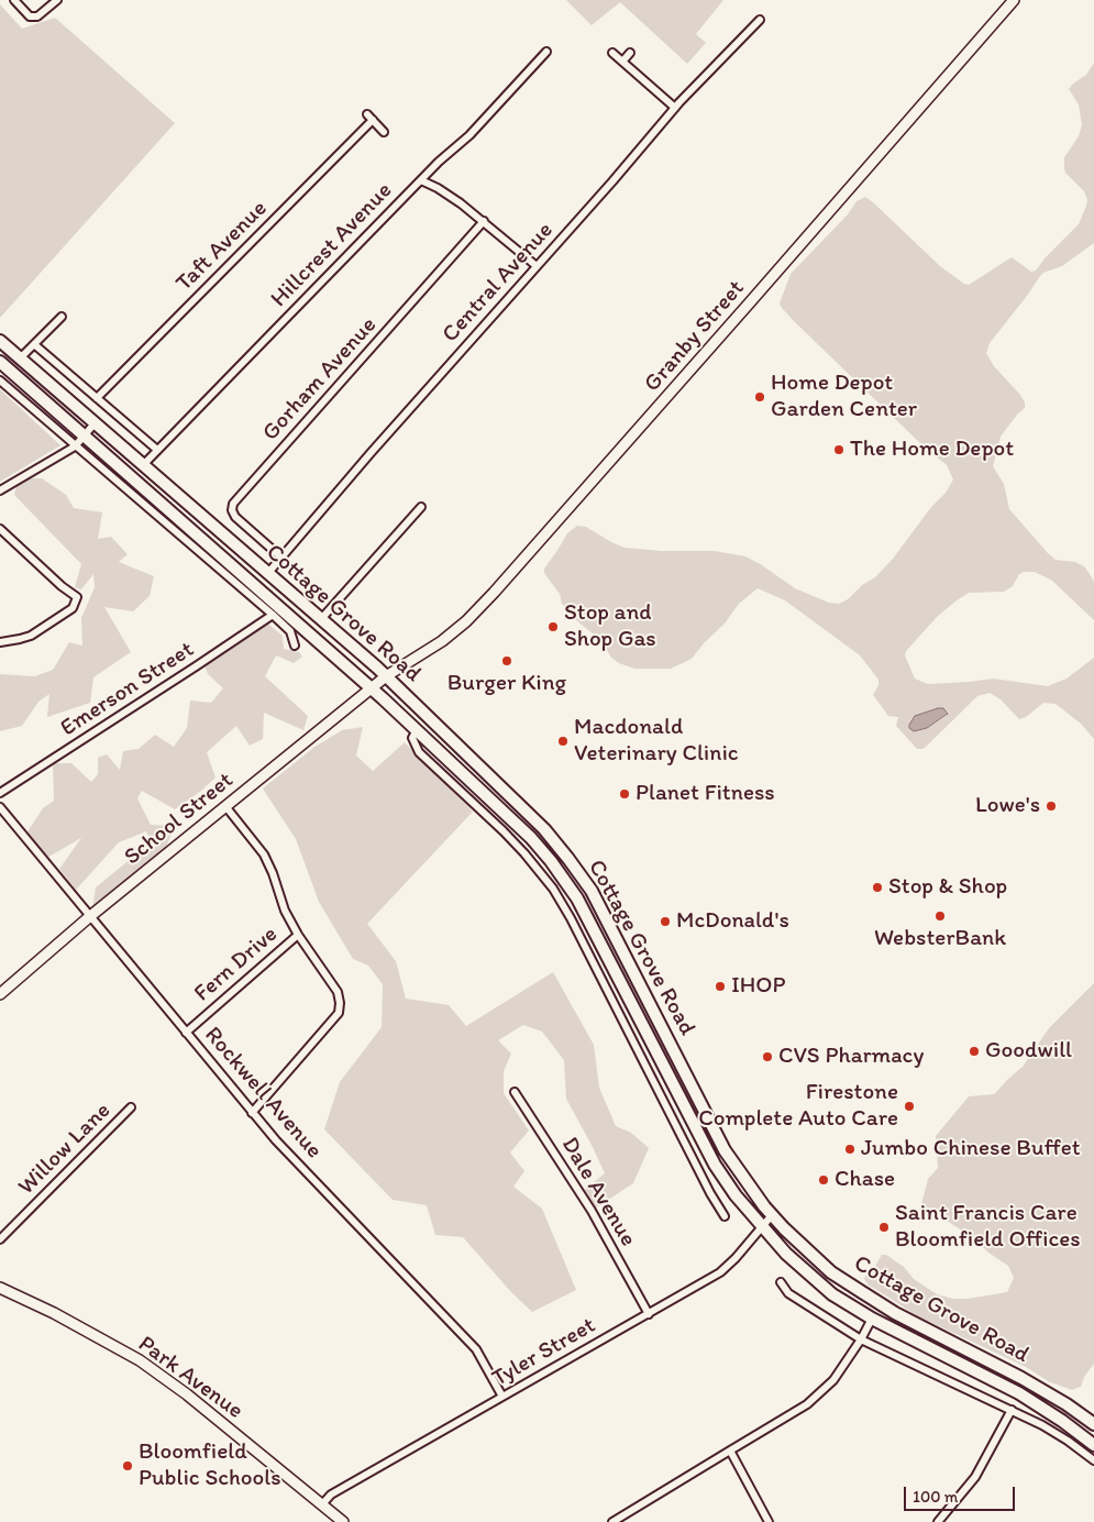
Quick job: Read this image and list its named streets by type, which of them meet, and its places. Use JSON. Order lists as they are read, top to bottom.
{
  "streets": {
    "main road": [
      "Granby Street",
      "Cottage Grove Road",
      "School Street",
      "Park Avenue"
    ],
    "street": [
      "Hillcrest Avenue",
      "Taft Avenue",
      "Central Avenue",
      "Gorham Avenue",
      "Emerson Street",
      "Fern Drive",
      "Rockwell Avenue",
      "Willow Lane",
      "Dale Avenue",
      "Tyler Street"
    ]
  },
  "crossings": [
    ["Hillcrest Avenue", "Cottage Grove Road"],
    ["Central Avenue", "Gorham Avenue"],
    ["Central Avenue", "Cottage Grove Road"],
    ["Granby Street", "Cottage Grove Road"],
    ["Granby Street", "School Street"],
    ["Cottage Grove Road", "Emerson Street"],
    ["Cottage Grove Road", "School Street"],
    ["Cottage Grove Road", "Tyler Street"],
    ["School Street", "Fern Drive"],
    ["School Street", "Rockwell Avenue"],
    ["Fern Drive", "Rockwell Avenue"],
    ["Rockwell Avenue", "Tyler Street"],
    ["Dale Avenue", "Tyler Street"],
    ["Tyler Street", "Park Avenue"]
  ],
  "places": [
    "Home Depot Garden Center",
    "The Home Depot",
    "Stop and Shop Gas",
    "Burger King",
    "Macdonald Veterinary Clinic",
    "Planet Fitness",
    "Lowe's",
    "Stop & Shop",
    "WebsterBank",
    "McDonald's",
    "IHOP",
    "Goodwill",
    "CVS Pharmacy",
    "Firestone Complete Auto Care",
    "Jumbo Chinese Buffet",
    "Chase",
    "Saint Francis Care Bloomfield Offices",
    "Bloomfield Public Schools"
  ],
  "scale_bar": "100 m"
}
